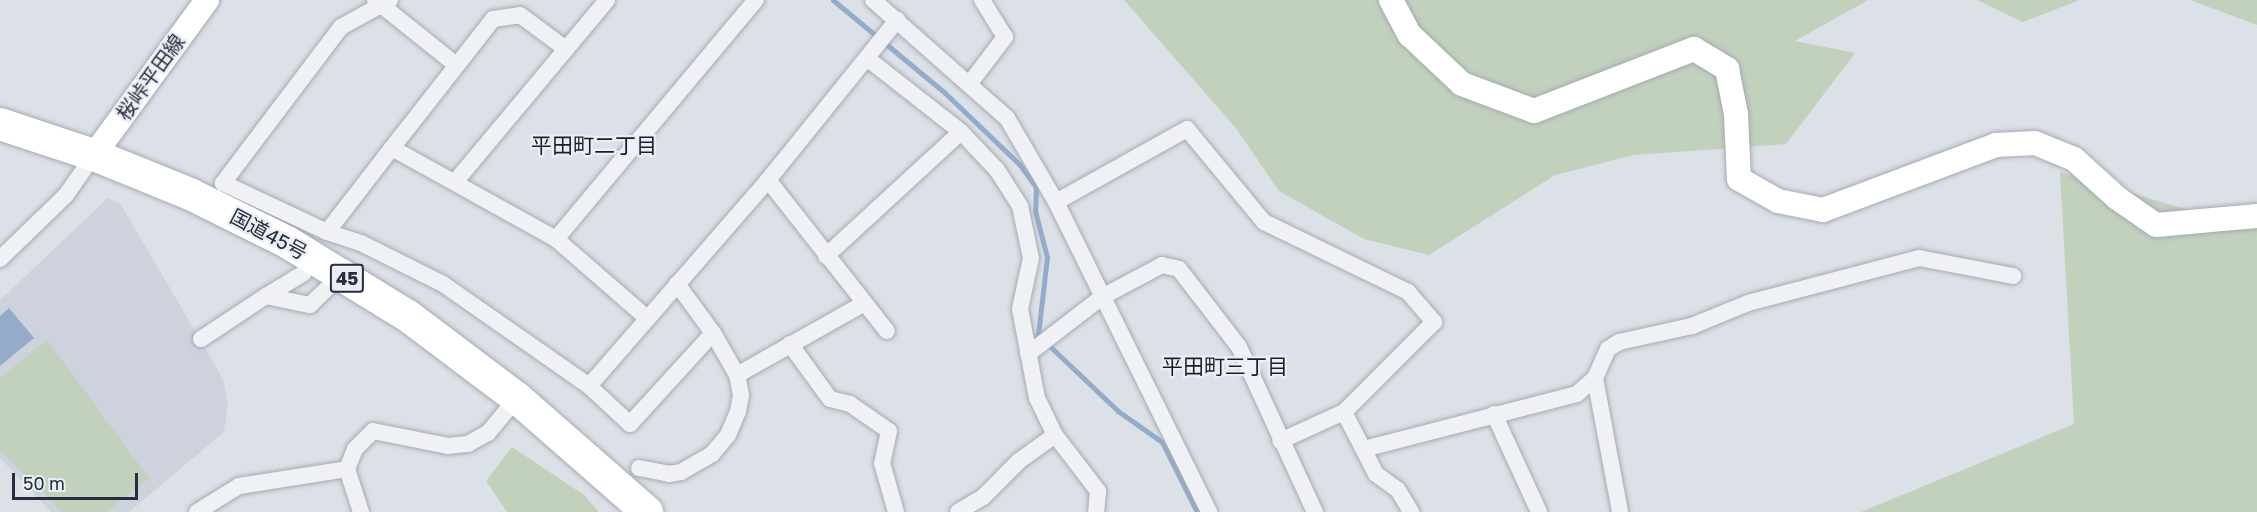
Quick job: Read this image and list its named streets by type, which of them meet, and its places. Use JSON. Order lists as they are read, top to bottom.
{
  "streets": {
    "highway": ["国道45号", "45"],
    "street": ["桜峠平田線"]
  },
  "crossings": [
    ["桜峠平田線", "国道45号"]
  ],
  "districts": ["平田町二丁目", "平田町三丁目"],
  "scale_bar": "50 m"
}
